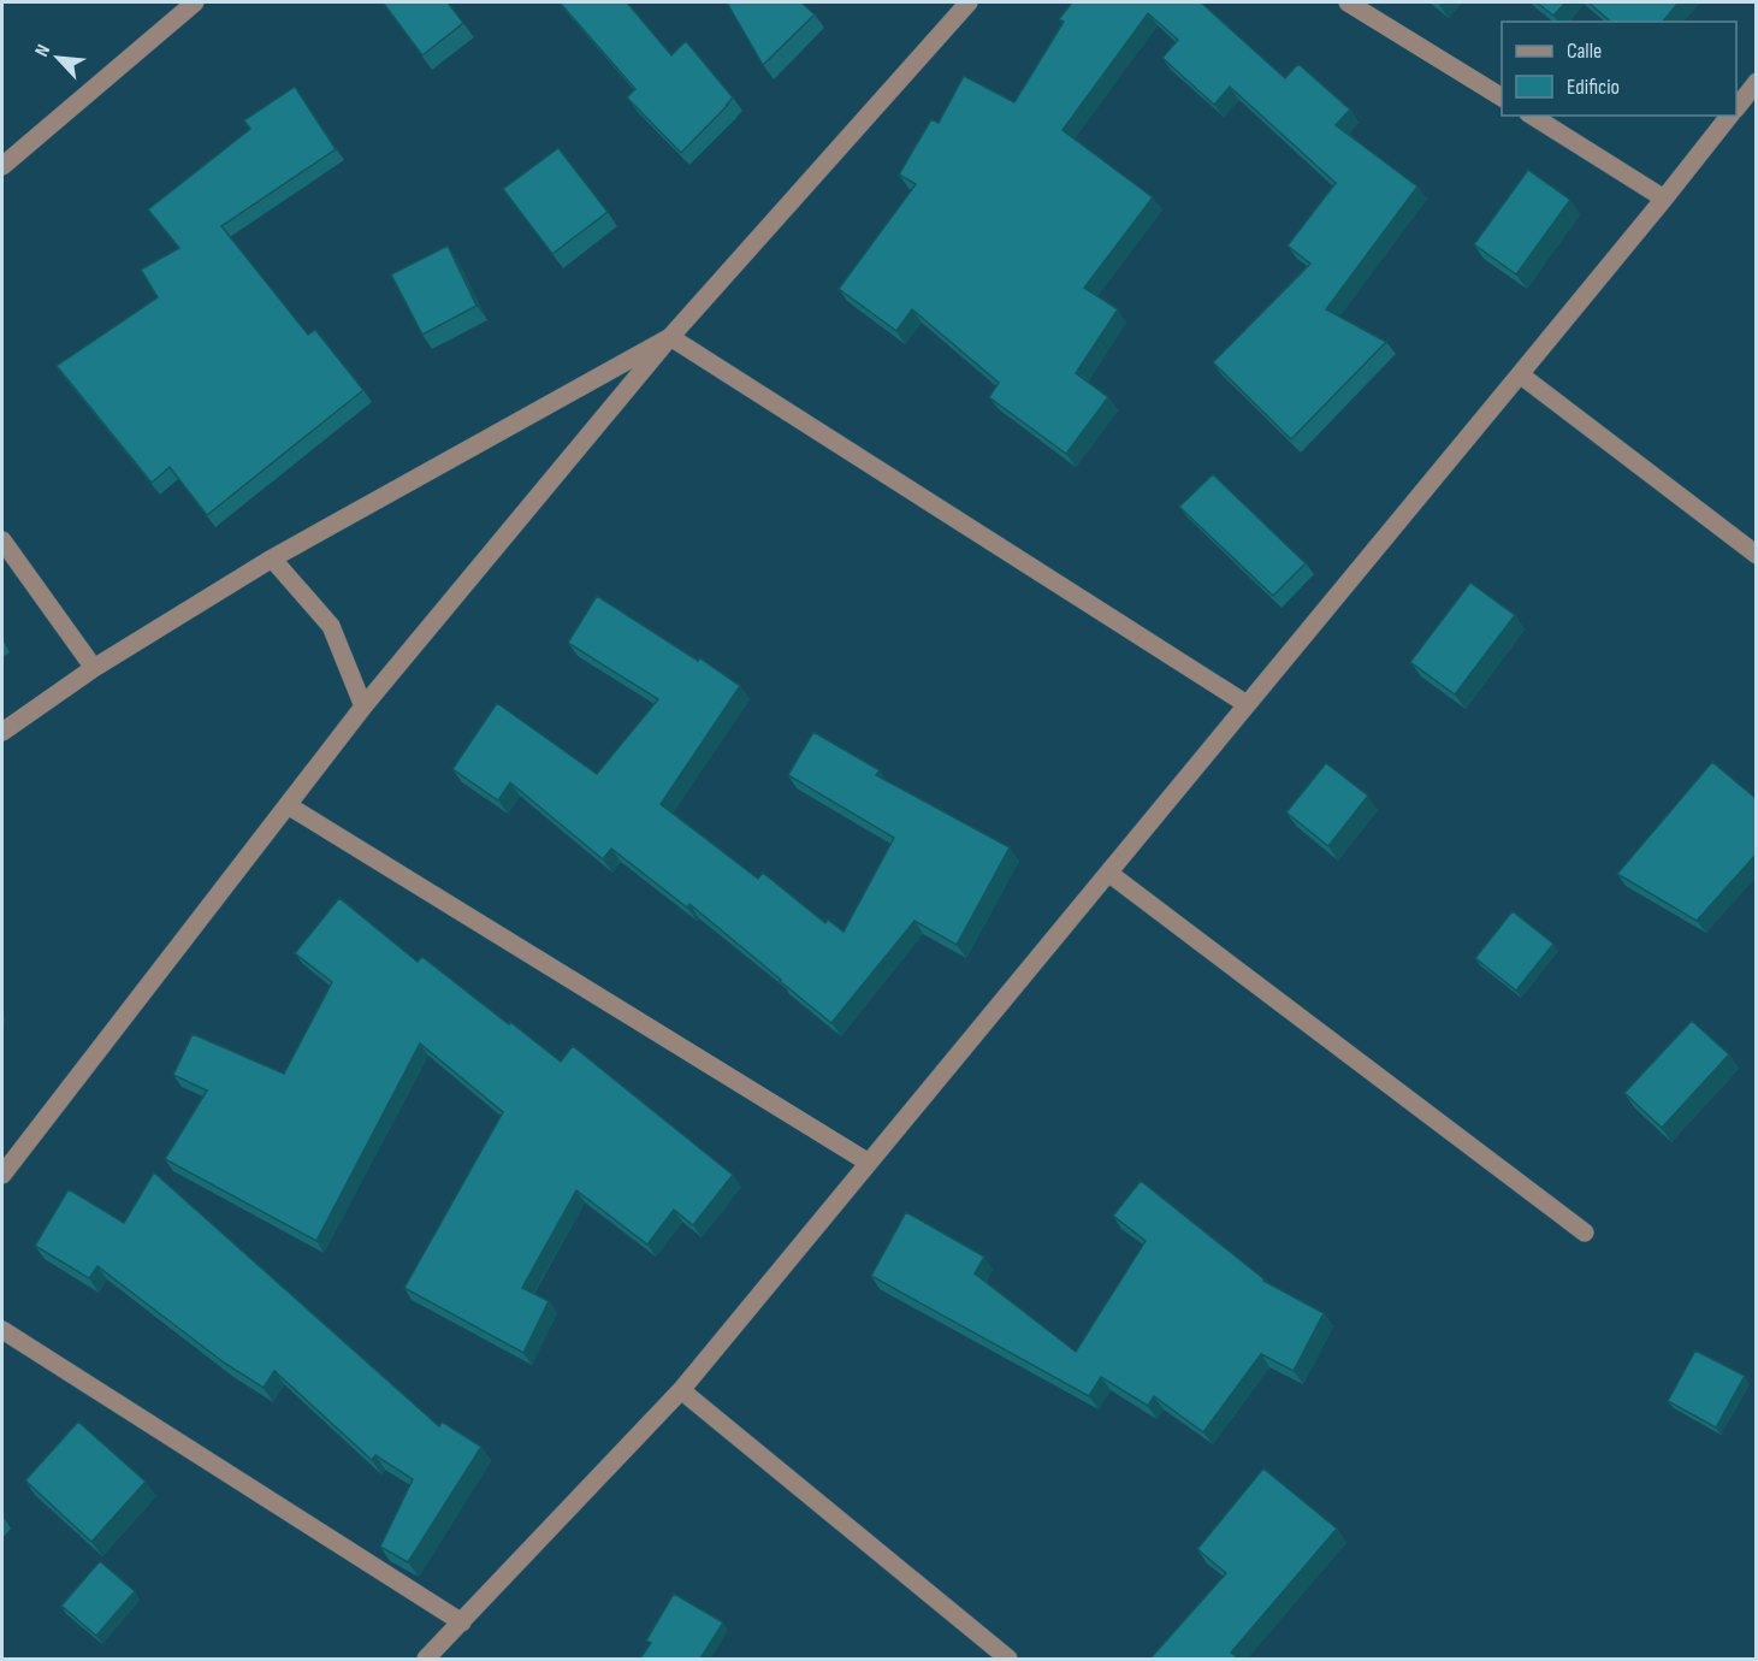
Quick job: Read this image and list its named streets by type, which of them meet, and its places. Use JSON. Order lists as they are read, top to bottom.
{
  "legend": ["Calle", "Edificio"],
  "north": "top left"
}
